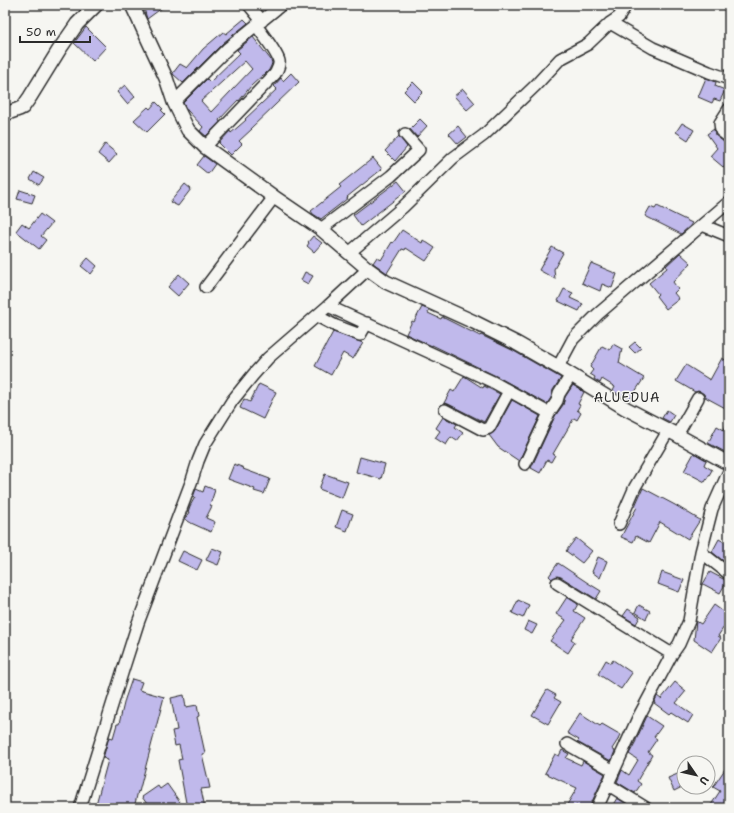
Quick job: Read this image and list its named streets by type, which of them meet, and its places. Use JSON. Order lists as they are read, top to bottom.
{
  "districts": ["ALUEDUA"],
  "scale_bar": "50 m",
  "north": "bottom right"
}
